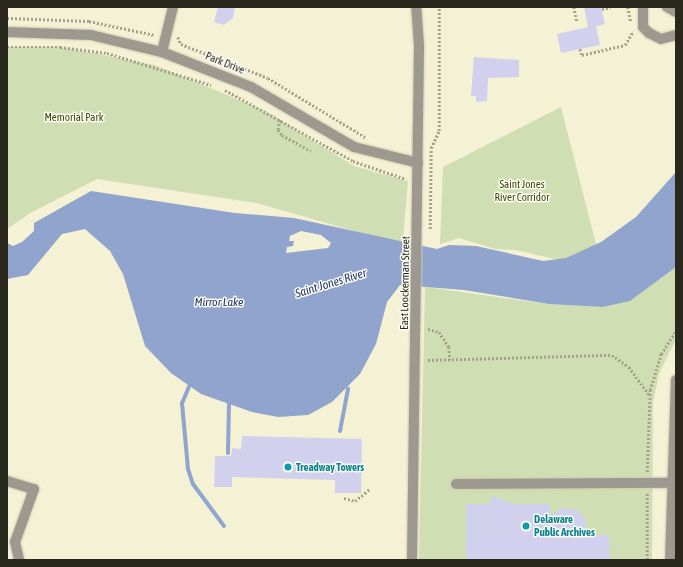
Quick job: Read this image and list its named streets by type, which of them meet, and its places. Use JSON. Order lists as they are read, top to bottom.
{
  "streets": {
    "street": ["Park Drive", "East Loockerman Street"]
  },
  "crossings": [
    ["Park Drive", "East Loockerman Street"]
  ],
  "water": ["Saint Jones River", "Mirror Lake"],
  "parks": ["Memorial Park", "Saint Jones River Corridor"],
  "places": ["Treadway Towers", "Delaware Public Archives"]
}
